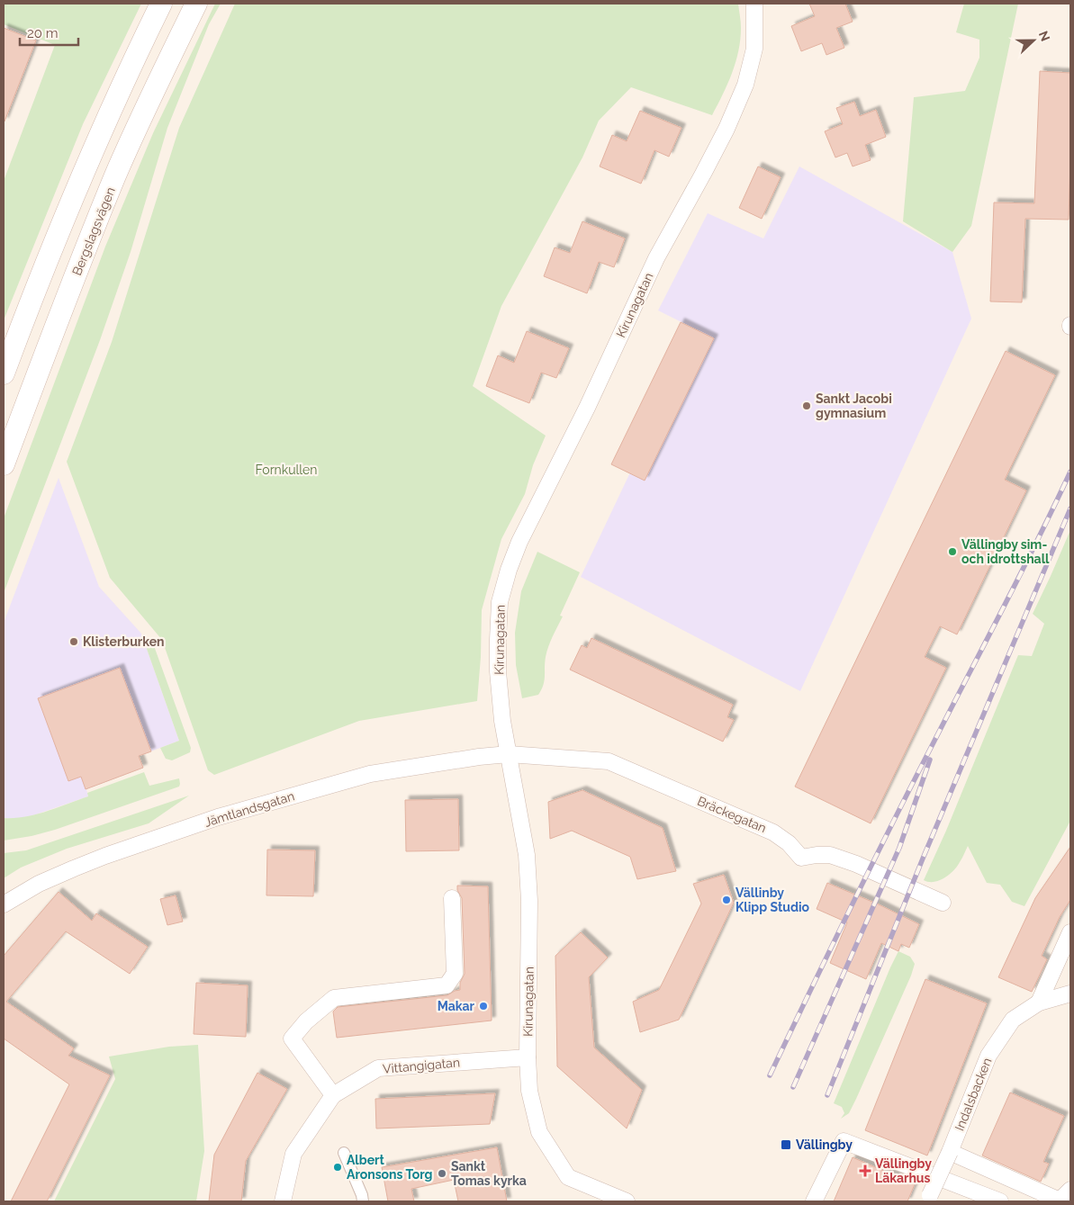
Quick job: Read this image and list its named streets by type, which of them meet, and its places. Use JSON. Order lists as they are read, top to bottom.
{
  "streets": {
    "main road": ["Bergslagsvägen"],
    "street": [
      "Kirunagatan",
      "Jämtlandsgatan",
      "Bräckegatan",
      "Vittangigatan",
      "Indalsbacken"
    ]
  },
  "crossings": [
    ["Kirunagatan", "Jämtlandsgatan"],
    ["Kirunagatan", "Bräckegatan"],
    ["Kirunagatan", "Vittangigatan"],
    ["Jämtlandsgatan", "Bräckegatan"]
  ],
  "parks": ["Fornkullen"],
  "places": {
    "other": [
      "Sankt Jacobi gymnasium",
      "Vällingby sim- och idrottshall",
      "Klisterburken",
      "Vällinby Klipp Studio",
      "Makar",
      "Albert Aronsons Torg",
      "Sankt Tomas kyrka"
    ],
    "transit": ["Vällingby"],
    "health": ["Vällingby Läkarhus"]
  },
  "scale_bar": "20 m",
  "north": "right"
}
